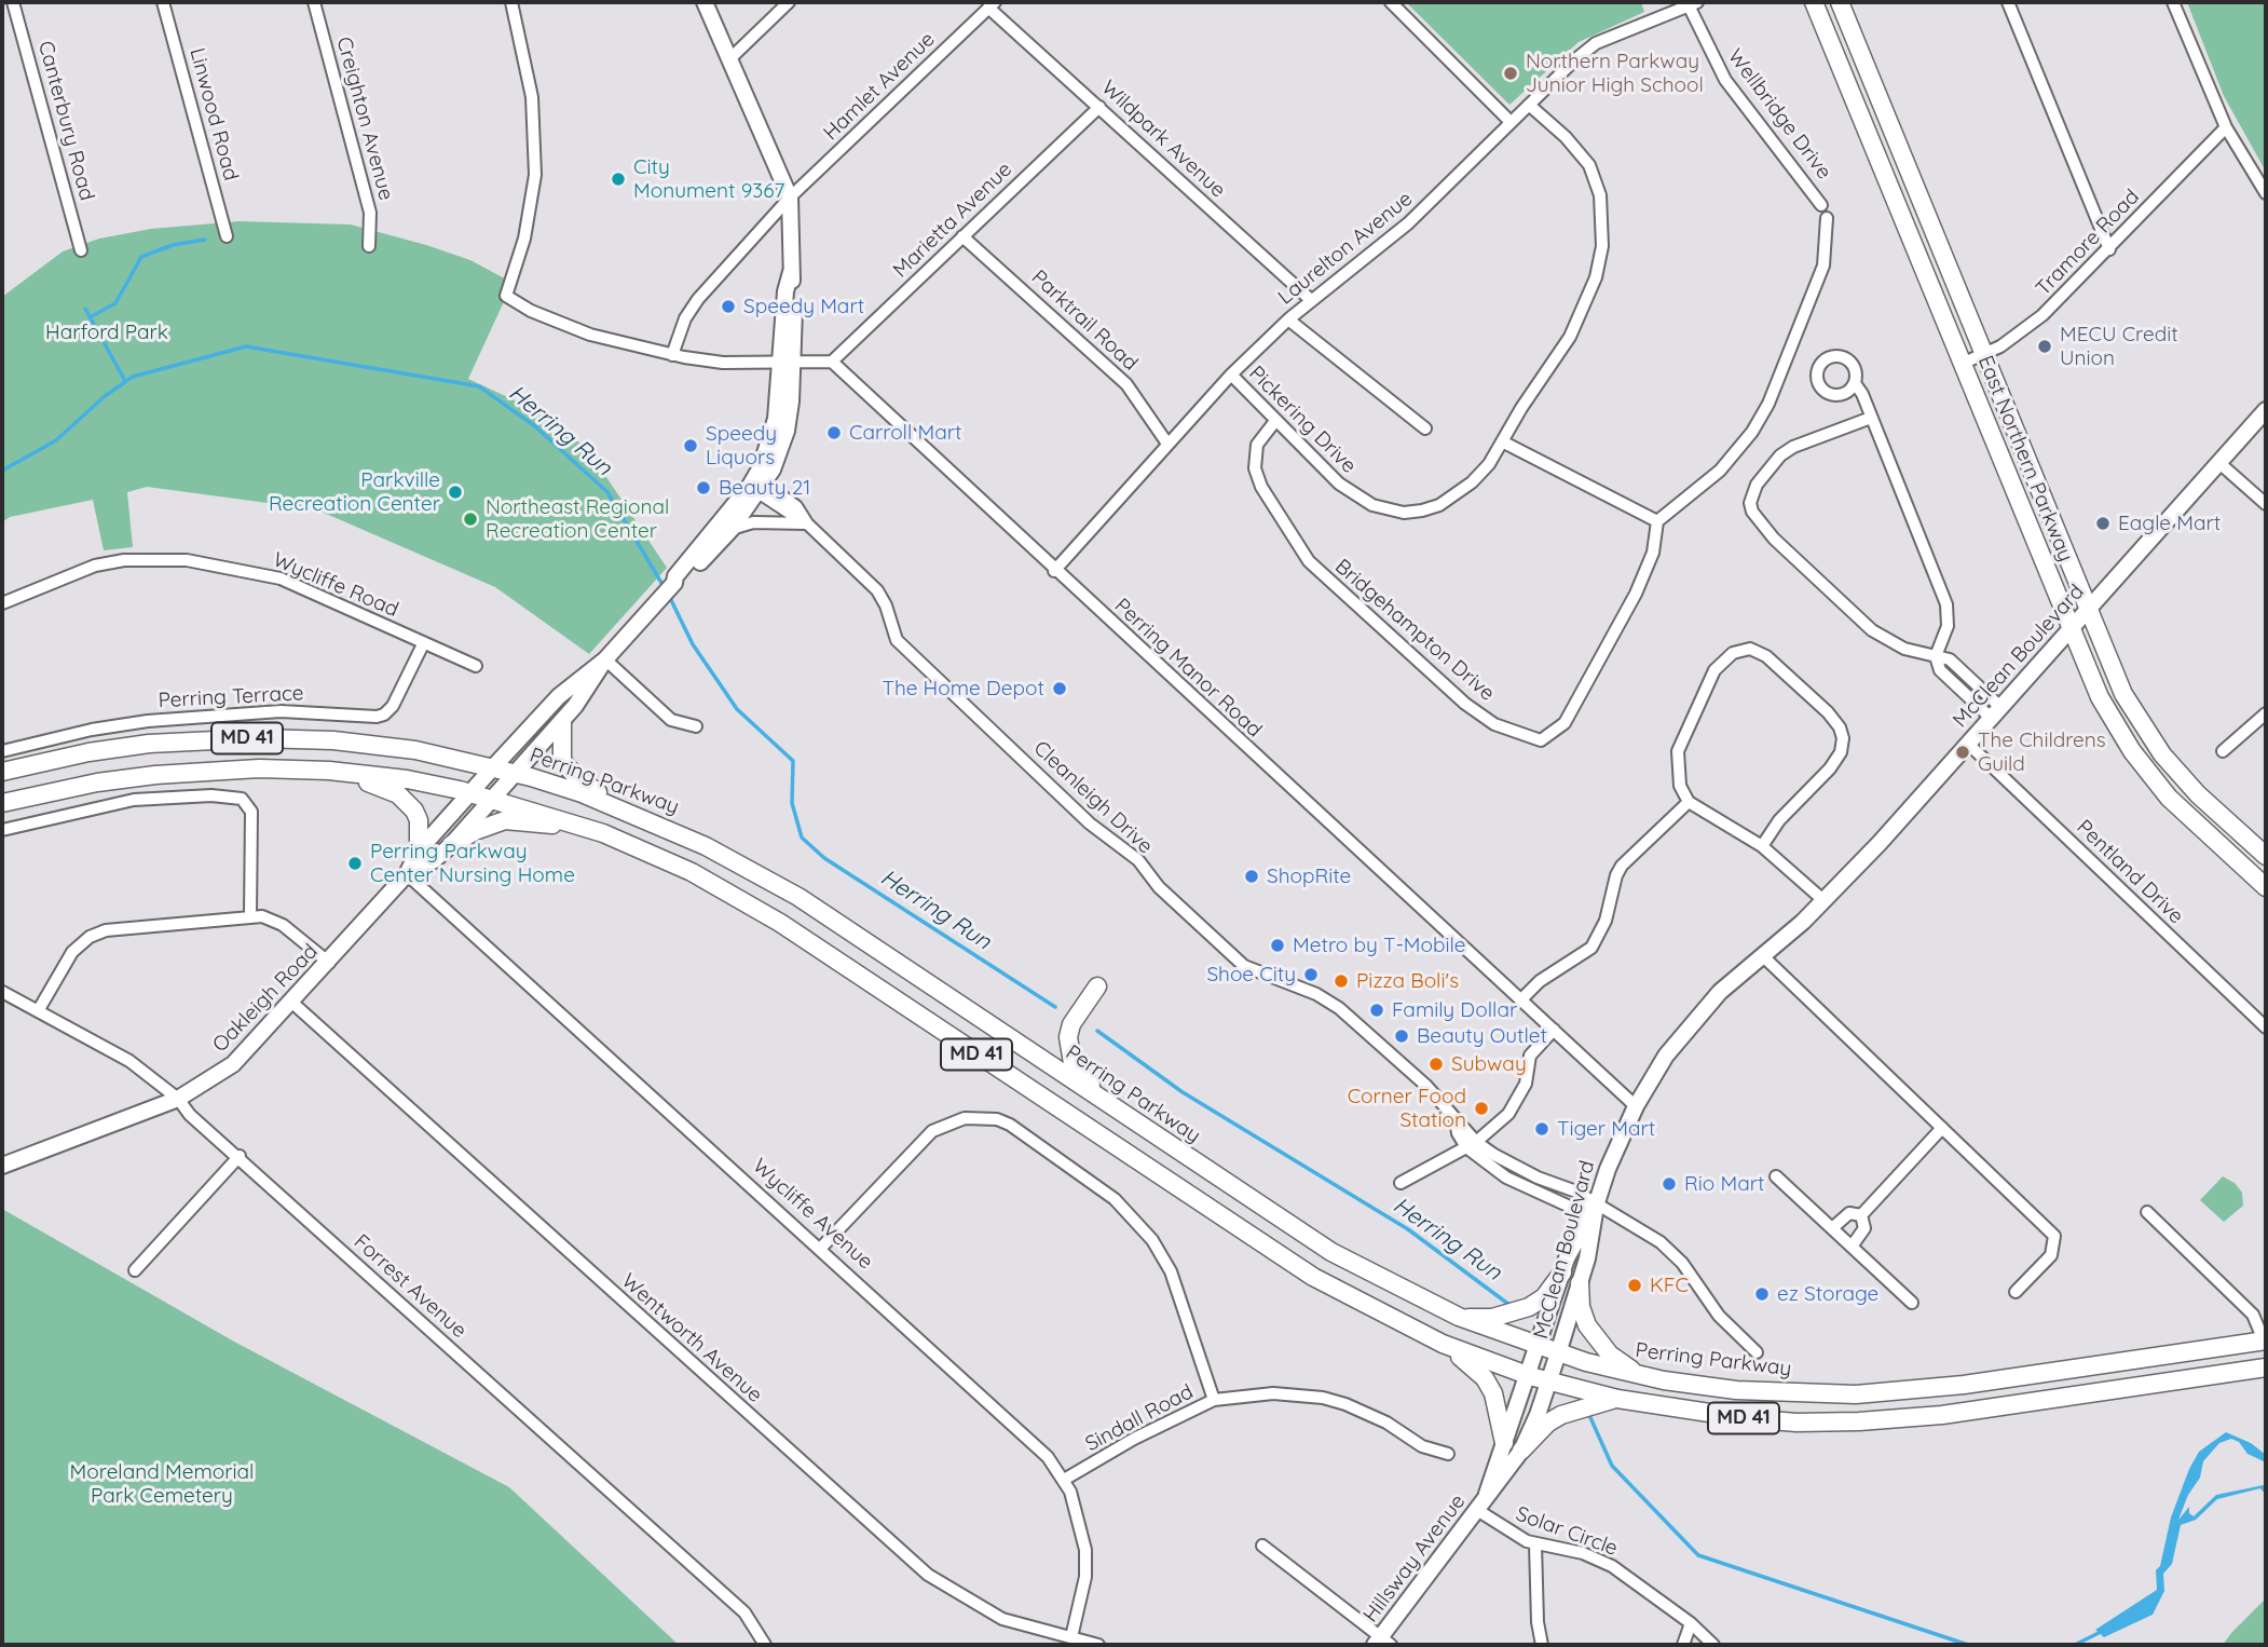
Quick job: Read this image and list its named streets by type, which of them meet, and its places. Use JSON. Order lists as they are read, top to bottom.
{
  "streets": {
    "main road": ["East Northern Parkway", "MD 41", "Perring Parkway"],
    "street": [
      "Hamlet Avenue",
      "Linwood Road",
      "Wellbridge Drive",
      "Creighton Avenue",
      "Canterbury Road",
      "Wildpark Avenue",
      "Marietta Avenue",
      "Tramore Road",
      "Laurelton Avenue",
      "Parktrail Road",
      "Pickering Drive",
      "Wycliffe Road",
      "Bridgehampton Drive",
      "McClean Boulevard",
      "Perring Manor Road",
      "Perring Terrace",
      "Cleanleigh Drive",
      "Pentland Drive",
      "Oakleigh Road",
      "Wycliffe Avenue",
      "Forrest Avenue",
      "Wentworth Avenue",
      "Sindall Road",
      "Solar Circle",
      "Hillsway Avenue"
    ]
  },
  "crossings": [
    ["Hamlet Avenue", "Wildpark Avenue"],
    ["Hamlet Avenue", "Oakleigh Road"],
    ["Wellbridge Drive", "Laurelton Avenue"],
    ["Wildpark Avenue", "Marietta Avenue"],
    ["Wildpark Avenue", "Laurelton Avenue"],
    ["Marietta Avenue", "Parktrail Road"],
    ["Marietta Avenue", "Perring Manor Road"],
    ["Tramore Road", "East Northern Parkway"],
    ["Laurelton Avenue", "Parktrail Road"],
    ["Laurelton Avenue", "Pickering Drive"],
    ["Laurelton Avenue", "Perring Manor Road"],
    ["Pickering Drive", "Bridgehampton Drive"],
    ["East Northern Parkway", "McClean Boulevard"],
    ["Wycliffe Road", "Perring Terrace"],
    ["McClean Boulevard", "Perring Manor Road"],
    ["McClean Boulevard", "MD 41"],
    ["McClean Boulevard", "Perring Parkway"],
    ["McClean Boulevard", "Cleanleigh Drive"],
    ["McClean Boulevard", "Pentland Drive"],
    ["McClean Boulevard", "Hillsway Avenue"],
    ["MD 41", "Oakleigh Road"],
    ["MD 41", "Hillsway Avenue"],
    ["Perring Parkway", "Oakleigh Road"],
    ["Perring Parkway", "Hillsway Avenue"],
    ["Cleanleigh Drive", "Oakleigh Road"],
    ["Cleanleigh Drive", "Hillsway Avenue"],
    ["Oakleigh Road", "Wycliffe Avenue"],
    ["Oakleigh Road", "Forrest Avenue"],
    ["Oakleigh Road", "Wentworth Avenue"],
    ["Wycliffe Avenue", "Wentworth Avenue"],
    ["Wycliffe Avenue", "Sindall Road"],
    ["Solar Circle", "Hillsway Avenue"]
  ],
  "water": ["Herring Run"],
  "parks": ["Harford Park", "Moreland Memorial Park Cemetery"],
  "places": [
    "Northern Parkway Junior High School",
    "City Monument 9367",
    "Speedy Mart",
    "MECU Credit Union",
    "Carroll Mart",
    "Speedy Liquors",
    "Beauty 21",
    "Parkville Recreation Center",
    "Northeast Regional Recreation Center",
    "Eagle Mart",
    "The Home Depot",
    "The Childrens Guild",
    "Perring Parkway Center Nursing Home",
    "ShopRite",
    "Metro by T-Mobile",
    "Shoe City",
    "Pizza Boli's",
    "Family Dollar",
    "Beauty Outlet",
    "Subway",
    "Corner Food Station",
    "Tiger Mart",
    "Rio Mart",
    "KFC",
    "ez Storage"
  ]
}
